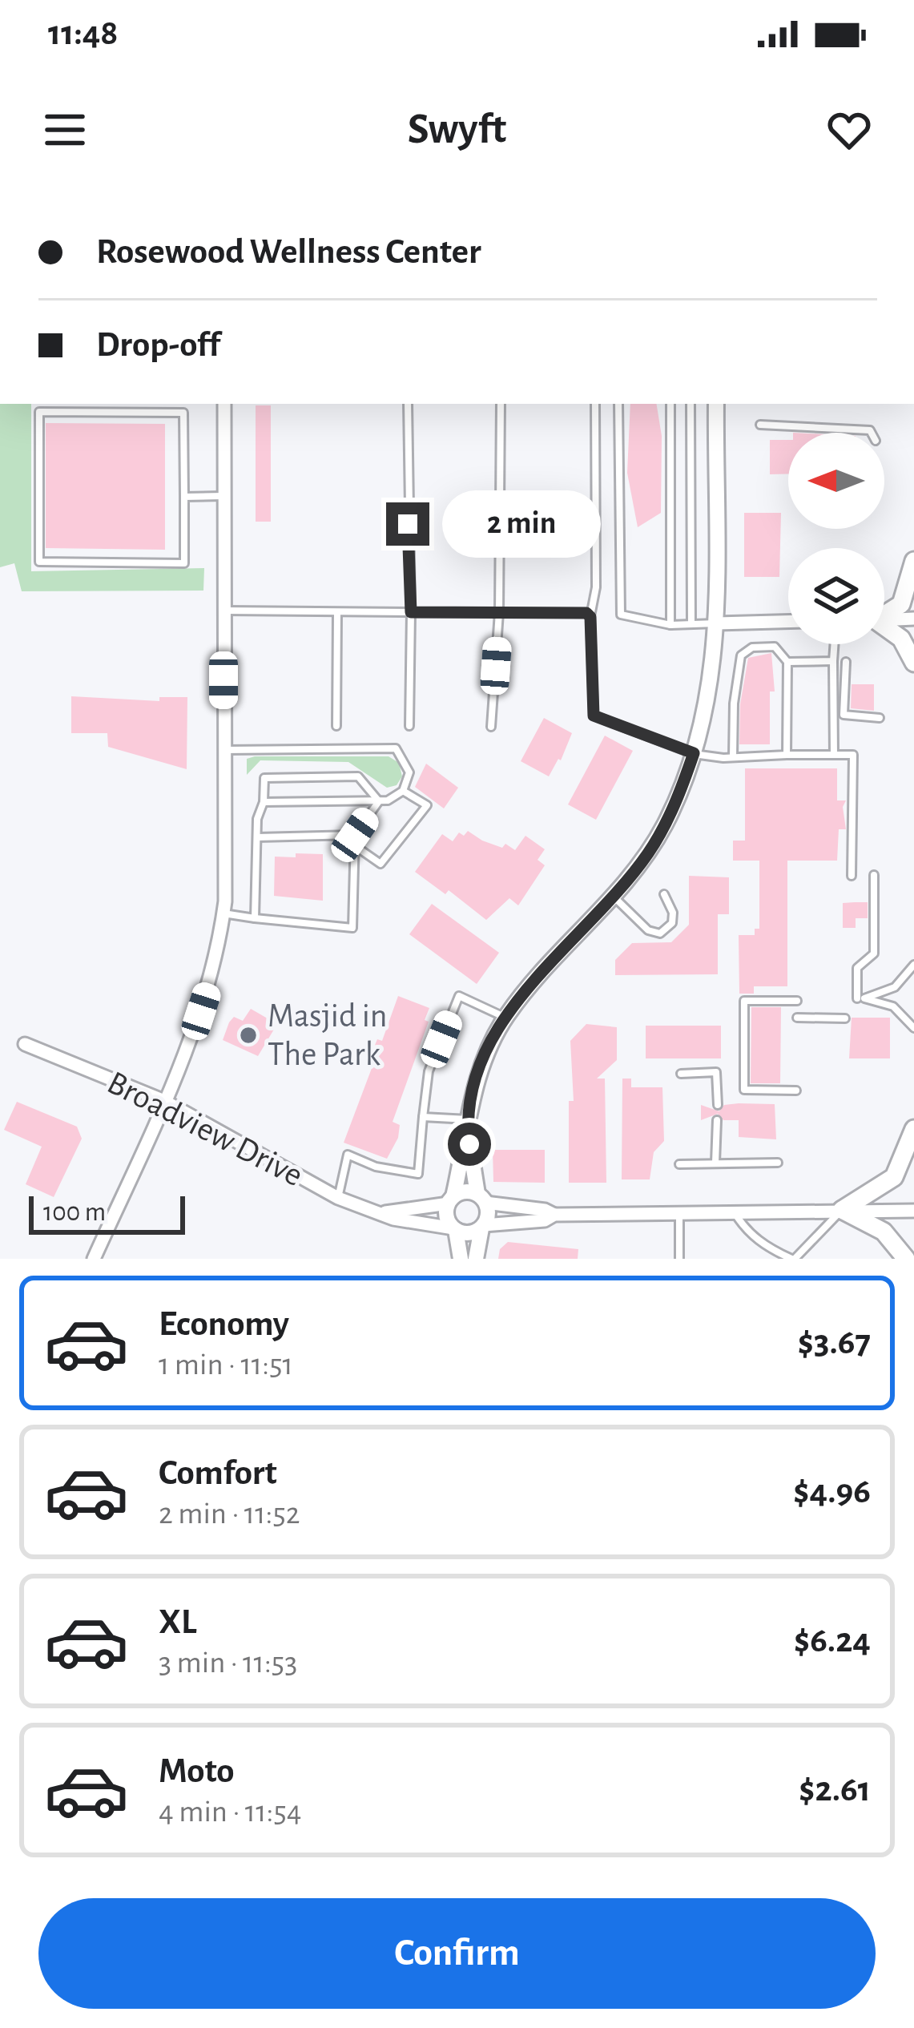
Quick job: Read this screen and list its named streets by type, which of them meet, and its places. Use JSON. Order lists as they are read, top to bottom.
{
  "streets": {
    "street": ["Broadview Drive"]
  },
  "places": ["Masjid in The Park"],
  "scale_bar": "100 m",
  "north": "left",
  "page": {
    "status": "11:48",
    "header": "Swyft",
    "banner": ["Rosewood Wellness Center", "Drop-off"],
    "bubble": "2 min",
    "scale": "100 m",
    "list": [
      {
        "name": "Economy",
        "note": "1 min · 11:51",
        "value": "$3.67"
      },
      {
        "name": "Comfort",
        "note": "2 min · 11:52",
        "value": "$4.96"
      },
      {
        "name": "XL",
        "note": "3 min · 11:53",
        "value": "$6.24"
      },
      {
        "name": "Moto",
        "note": "4 min · 11:54",
        "value": "$2.61"
      }
    ],
    "buttons": "Confirm"
  }
}
